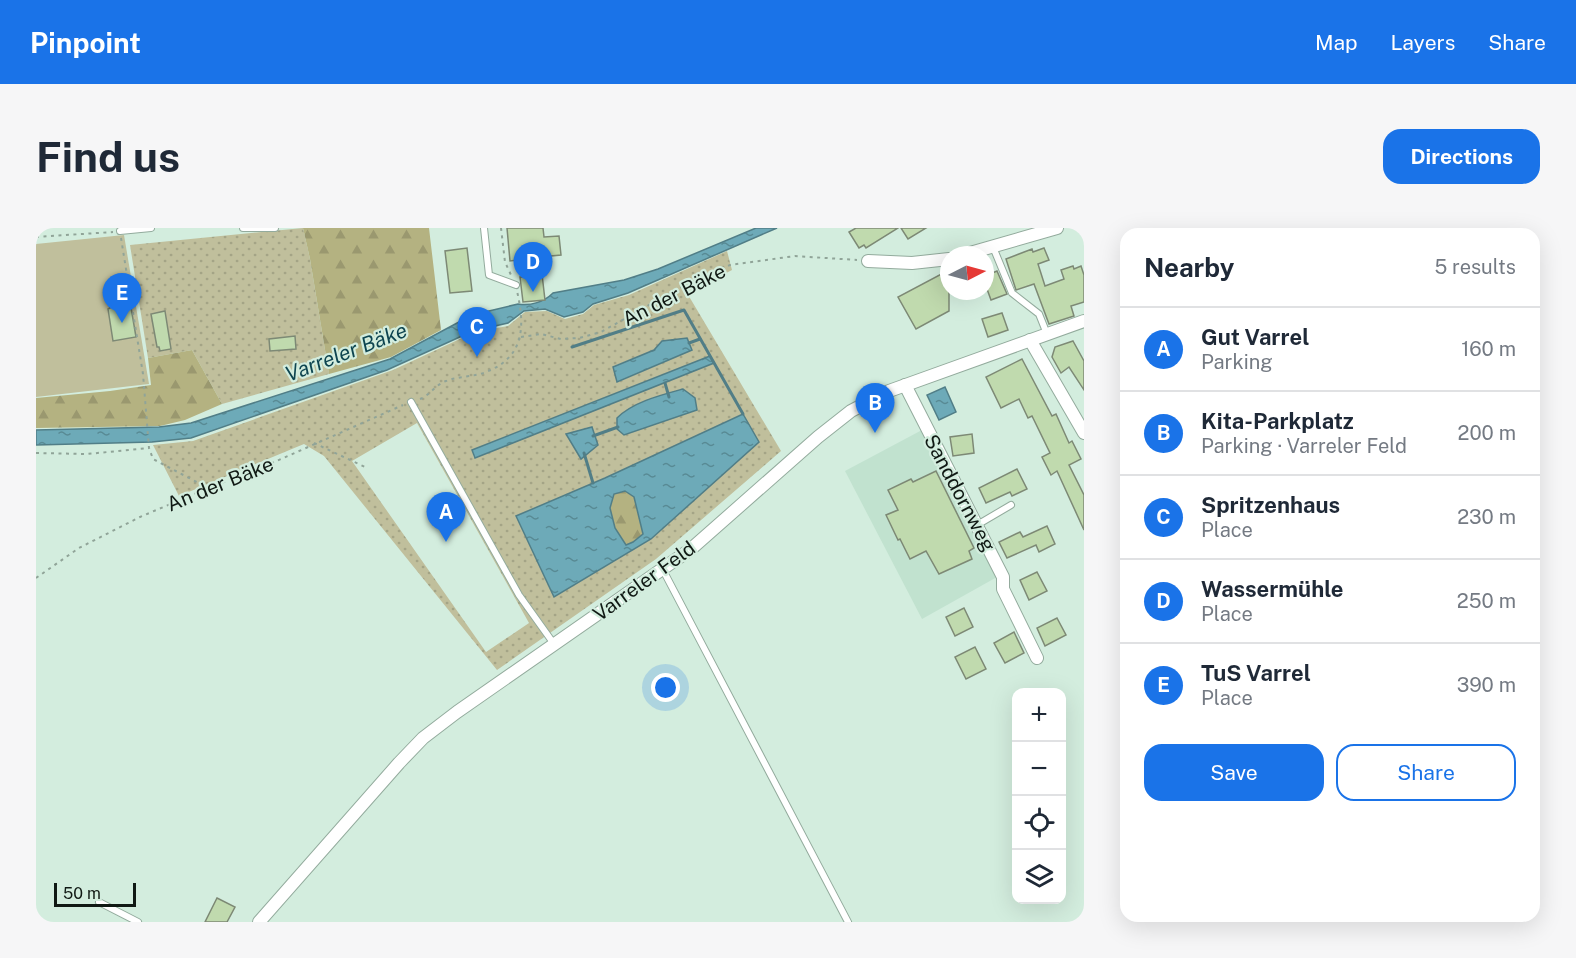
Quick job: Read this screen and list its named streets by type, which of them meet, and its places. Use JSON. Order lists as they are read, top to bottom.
{
  "streets": {
    "street": ["Sanddornweg", "Varreler Feld"],
    "path": ["An der Bäke"]
  },
  "crossings": [
    ["Sanddornweg", "Varreler Feld"]
  ],
  "water": ["Varreler Bäke"],
  "scale_bar": "50 m",
  "north": "right",
  "page": {
    "header": "Pinpoint",
    "nav": ["Map", "Layers", "Share"],
    "buttons": [
      "Directions",
      ["Save", "Share"]
    ],
    "title": "Find us",
    "heading": ["Nearby", "5 results"],
    "pins": [
      "D",
      "E",
      "C",
      "B",
      "A"
    ],
    "list": [
      {
        "mark": "A",
        "name": "Gut Varrel",
        "note": "Parking",
        "value": "160 m"
      },
      {
        "mark": "B",
        "name": "Kita-Parkplatz",
        "note": "Parking · Varreler Feld",
        "value": "200 m"
      },
      {
        "mark": "C",
        "name": "Spritzenhaus",
        "note": "Place",
        "value": "230 m"
      },
      {
        "mark": "D",
        "name": "Wassermühle",
        "note": "Place",
        "value": "250 m"
      },
      {
        "mark": "E",
        "name": "TuS Varrel",
        "note": "Place",
        "value": "390 m"
      }
    ],
    "map_buttons": ["+", "−"],
    "scale": "50 m"
  }
}
